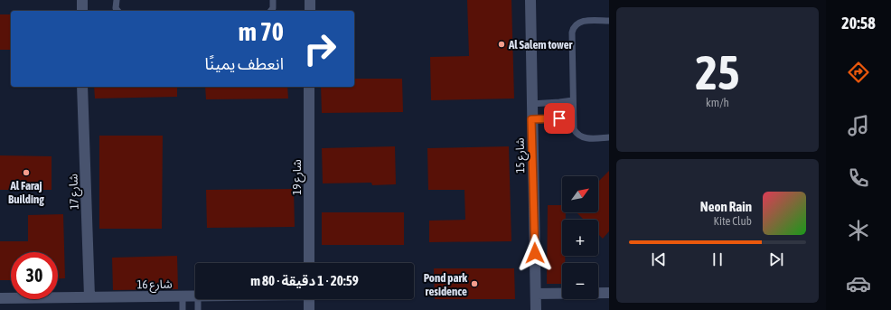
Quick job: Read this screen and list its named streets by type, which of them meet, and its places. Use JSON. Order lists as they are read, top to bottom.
{
  "streets": {
    "street": [
      "شارع 15",
      "شارع 19",
      "شارع 17",
      "شارع 16"
    ]
  },
  "crossings": [
    ["شارع 17", "شارع 16"]
  ],
  "places": ["Al Salem tower", "Al Faraj Building", "Pond park residence"],
  "north": "top right",
  "page": {
    "tabs": "20:58",
    "tile": ["25", "km/h"],
    "turn": ["70 m", "انعطف يمينًا"],
    "map_buttons": ["+", "−"],
    "song": ["Neon Rain", "Kite Club"],
    "limit": "30",
    "trip": "20:59 · 1 دقيقة · 80 m"
  }
}
